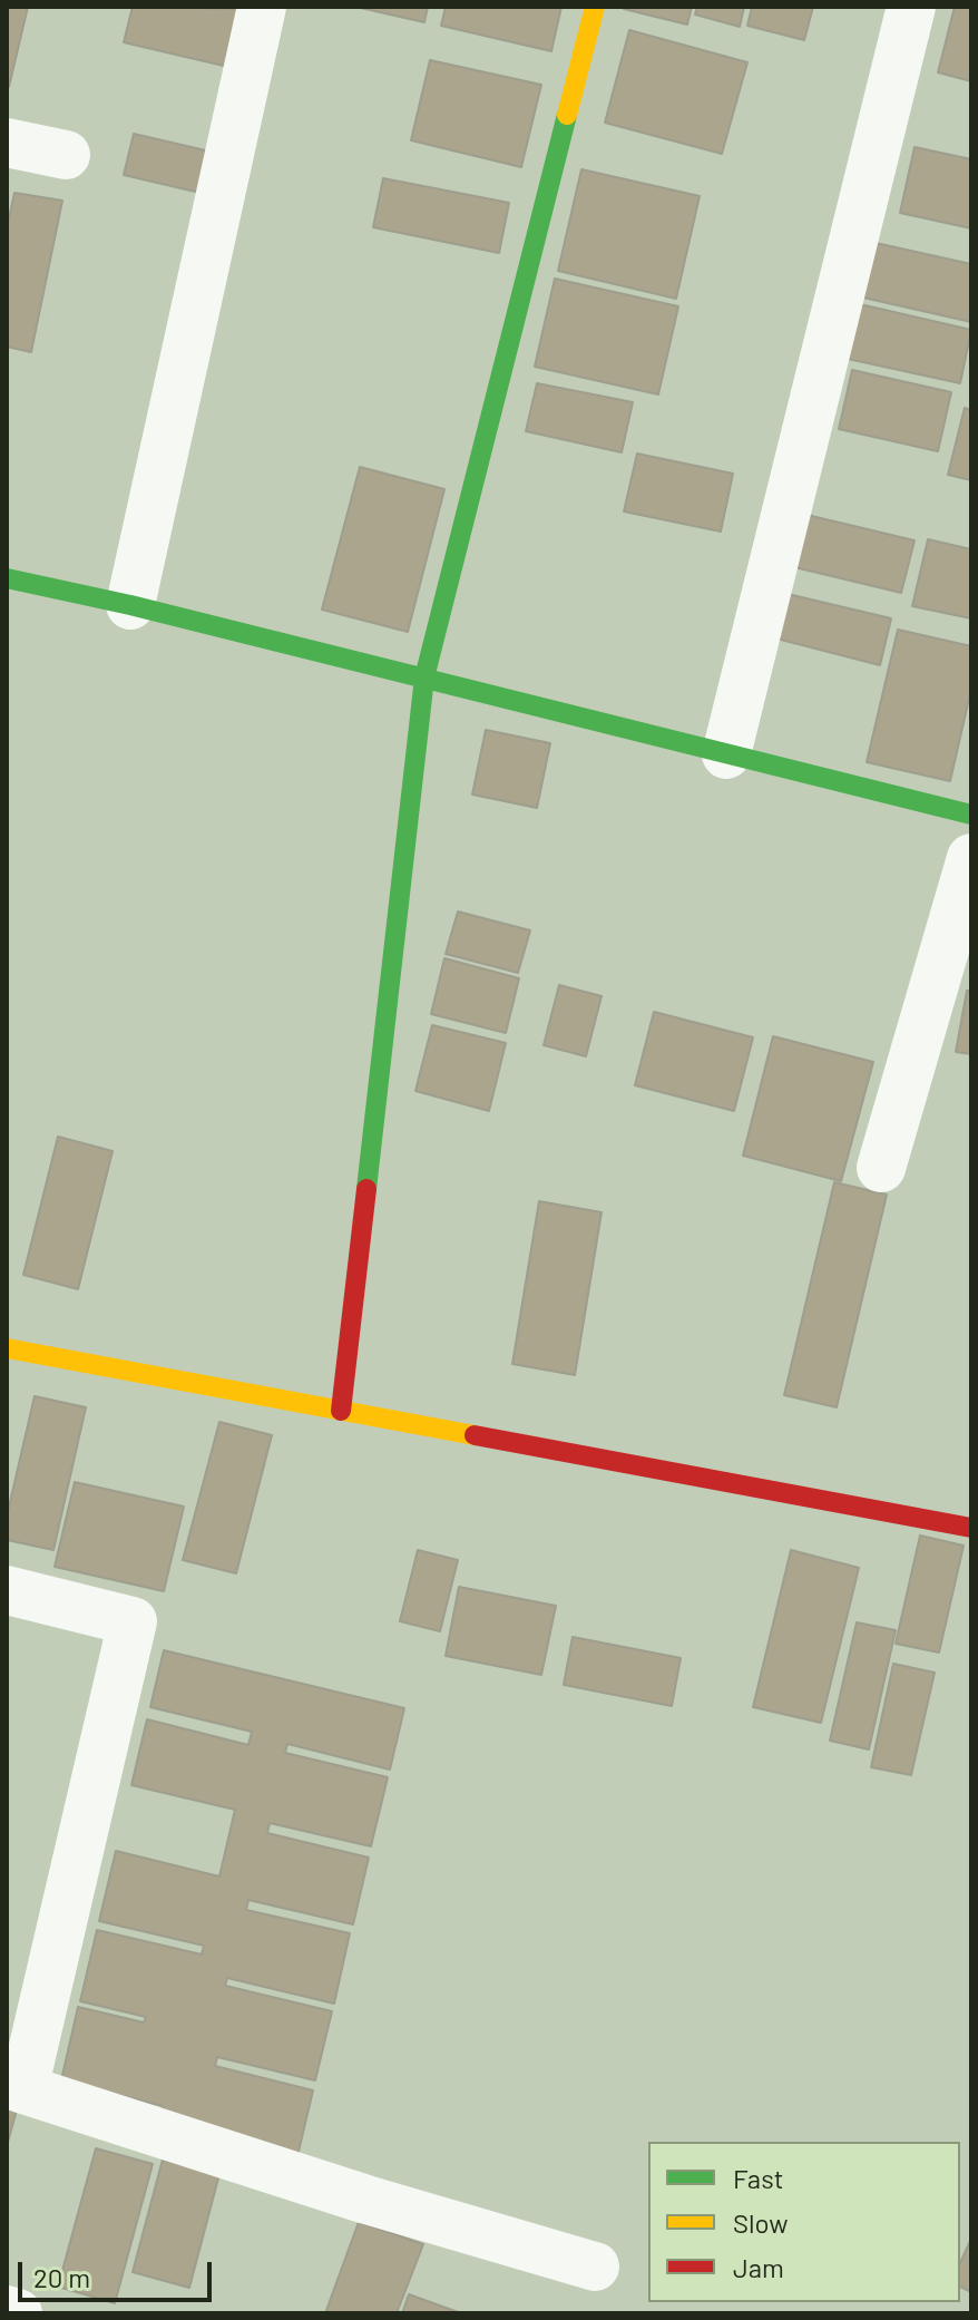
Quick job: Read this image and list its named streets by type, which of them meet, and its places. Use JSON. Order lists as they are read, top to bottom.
{
  "legend": ["Fast", "Slow", "Jam"],
  "scale_bar": "20 m"
}
